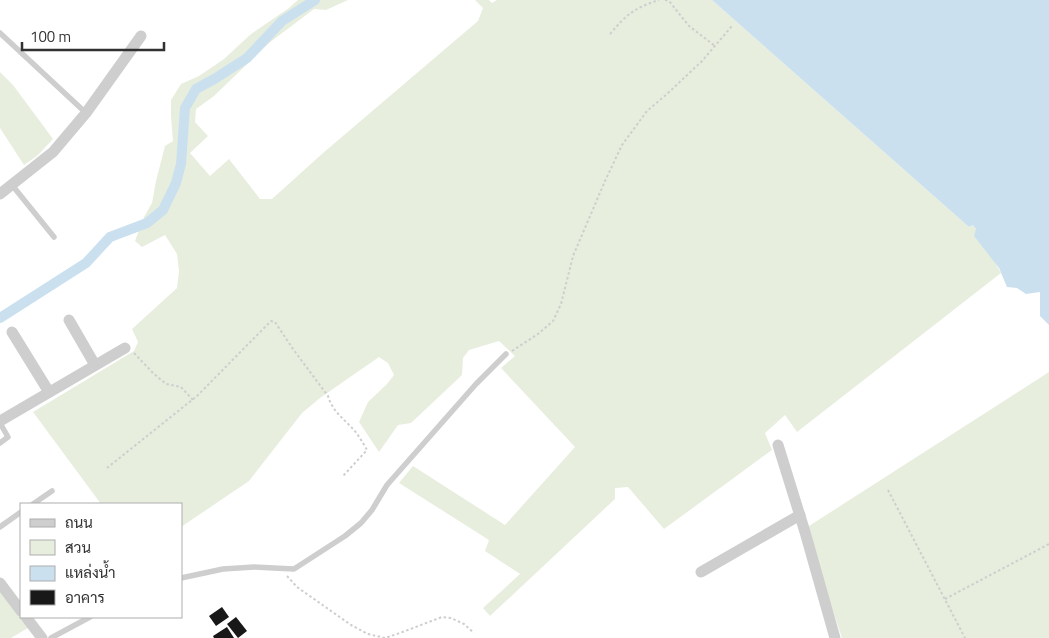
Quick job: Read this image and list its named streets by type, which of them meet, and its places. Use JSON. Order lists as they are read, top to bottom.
{
  "legend": [
    "ถนน",
    "สวน",
    "แหล่งน้ำ",
    "อาคาร"
  ],
  "scale_bar": "100 m"
}
